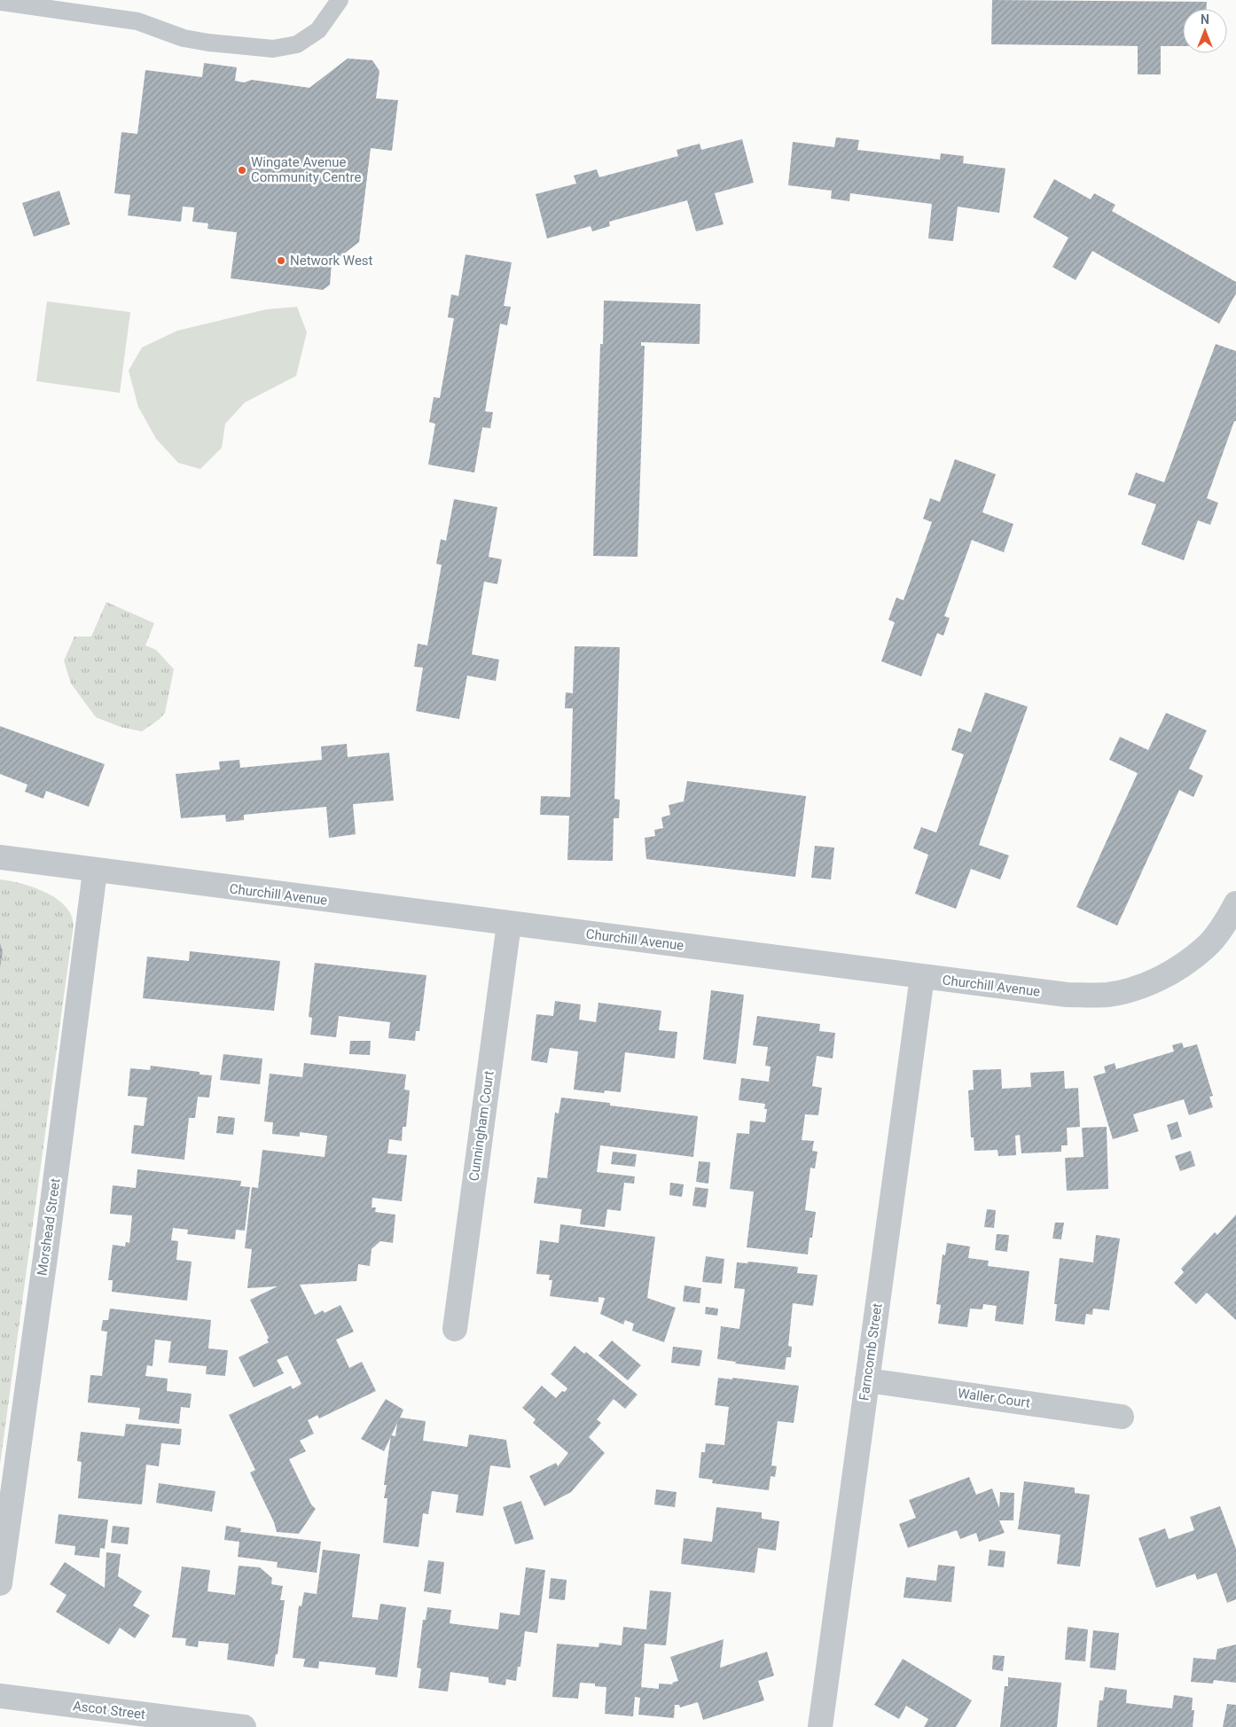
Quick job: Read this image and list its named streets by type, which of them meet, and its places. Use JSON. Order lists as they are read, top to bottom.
{
  "streets": {
    "street": [
      "Churchill Avenue",
      "Cunningham Court",
      "Morshead Street",
      "Farncomb Street",
      "Waller Court",
      "Ascot Street"
    ]
  },
  "crossings": [
    ["Churchill Avenue", "Cunningham Court"],
    ["Churchill Avenue", "Morshead Street"],
    ["Churchill Avenue", "Farncomb Street"],
    ["Farncomb Street", "Waller Court"]
  ],
  "places": ["Wingate Avenue Community Centre", "Network West"],
  "north": "top"
}
